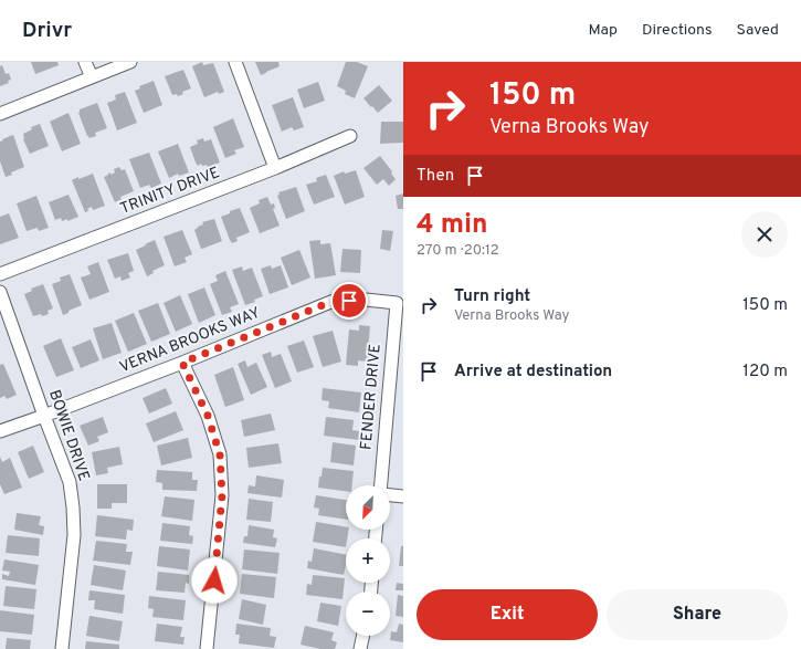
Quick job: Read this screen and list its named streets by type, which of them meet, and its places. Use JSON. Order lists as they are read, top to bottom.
{
  "streets": {
    "street": [
      "TRINITY DRIVE",
      "VERNA BROOKS WAY",
      "FENDER DRIVE",
      "BOWIE DRIVE"
    ]
  },
  "crossings": [
    ["VERNA BROOKS WAY", "FENDER DRIVE"],
    ["VERNA BROOKS WAY", "BOWIE DRIVE"]
  ],
  "north": "bottom left",
  "page": {
    "header": "Drivr",
    "nav": ["Map", "Directions", "Saved"],
    "turn": ["150 m", "Verna Brooks Way"],
    "then": "Then",
    "heading": ["4 min", "270 m · 20:12"],
    "list": [
      {
        "name": "Turn right",
        "note": "Verna Brooks Way",
        "value": "150 m"
      },
      {
        "name": "Arrive at destination",
        "value": "120 m"
      }
    ],
    "map_buttons": ["+", "−"],
    "buttons": ["Exit", "Share"]
  }
}
